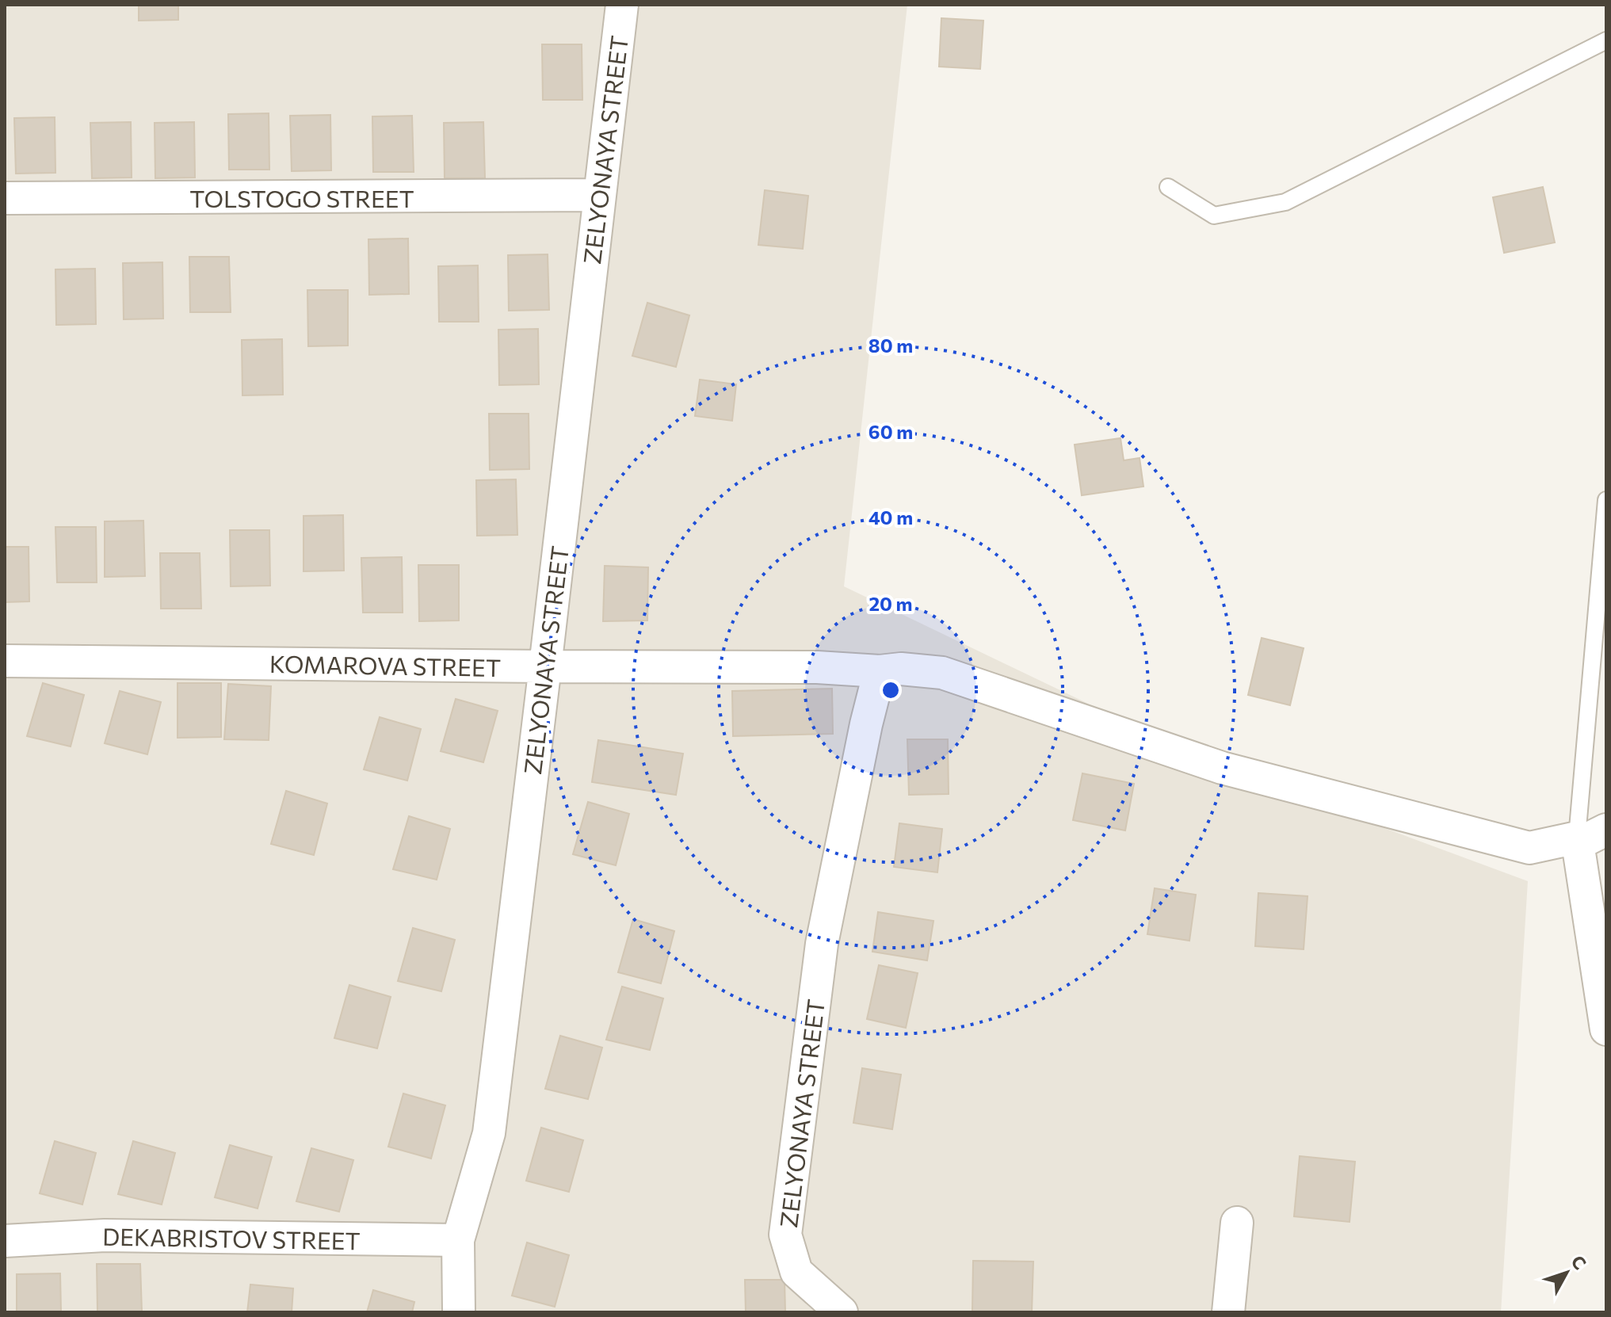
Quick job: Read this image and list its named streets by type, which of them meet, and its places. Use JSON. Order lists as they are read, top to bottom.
{
  "streets": {
    "street": [
      "ZELYONAYA STREET",
      "TOLSTOGO STREET",
      "KOMAROVA STREET",
      "DEKABRISTOV STREET"
    ]
  },
  "crossings": [
    ["ZELYONAYA STREET", "TOLSTOGO STREET"],
    ["ZELYONAYA STREET", "KOMAROVA STREET"],
    ["ZELYONAYA STREET", "DEKABRISTOV STREET"]
  ],
  "north": "top right",
  "rings": [
    "80 m",
    "60 m",
    "40 m",
    "20 m"
  ]
}
